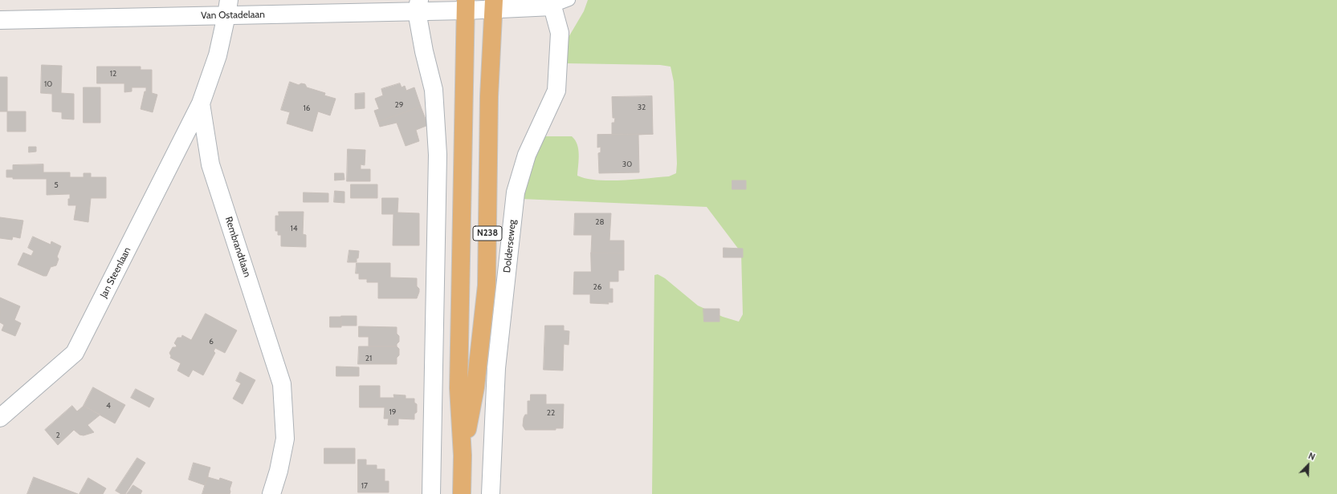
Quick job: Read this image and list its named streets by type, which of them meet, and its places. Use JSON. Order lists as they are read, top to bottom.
{
  "streets": {
    "main road": ["N238"],
    "street": [
      "Van Ostadelaan",
      "Dolderseweg",
      "Rembrandtlaan",
      "Jan Steenlaan"
    ]
  },
  "crossings": [
    ["Van Ostadelaan", "N238"],
    ["Van Ostadelaan", "Rembrandtlaan"],
    ["Rembrandtlaan", "Jan Steenlaan"]
  ],
  "house_numbers": [
    "12",
    "10",
    "29",
    "32",
    "16",
    "30",
    "5",
    "28",
    "14",
    "26",
    "6",
    "21",
    "4",
    "19",
    "22",
    "2",
    "17"
  ],
  "north": "top right"
}
